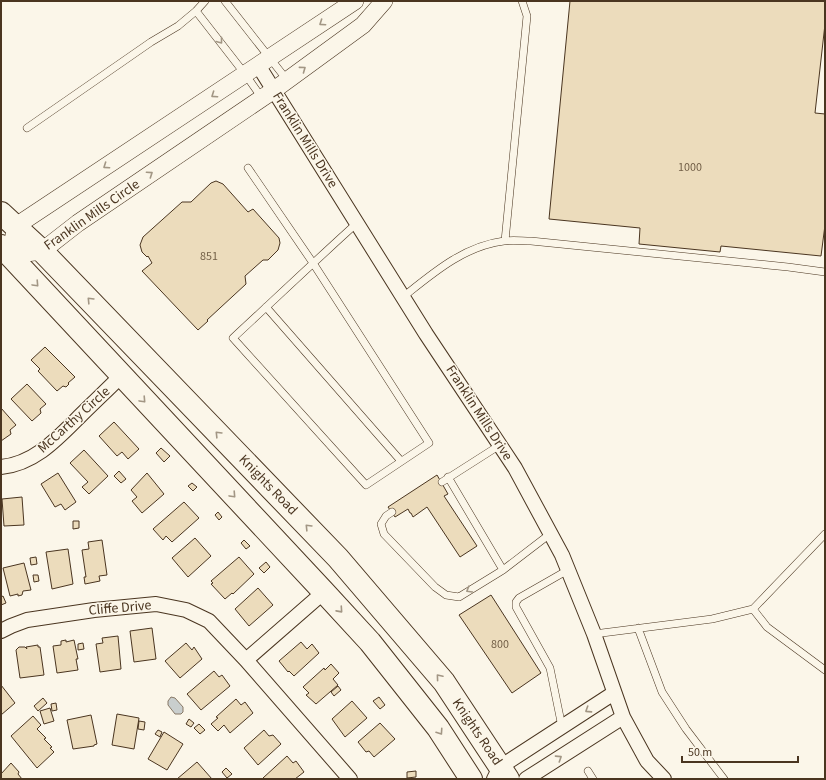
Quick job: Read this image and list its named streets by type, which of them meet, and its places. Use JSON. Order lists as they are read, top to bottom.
{
  "streets": {
    "main road": ["Knights Road"],
    "street": [
      "Franklin Mills Drive",
      "Franklin Mills Circle",
      "McCarthy Circle",
      "Cliffe Drive"
    ]
  },
  "crossings": [
    ["Franklin Mills Drive", "Franklin Mills Circle"],
    ["Franklin Mills Circle", "Knights Road"]
  ],
  "house_numbers": ["1000", "851", "800"],
  "scale_bar": "50 m"
}
